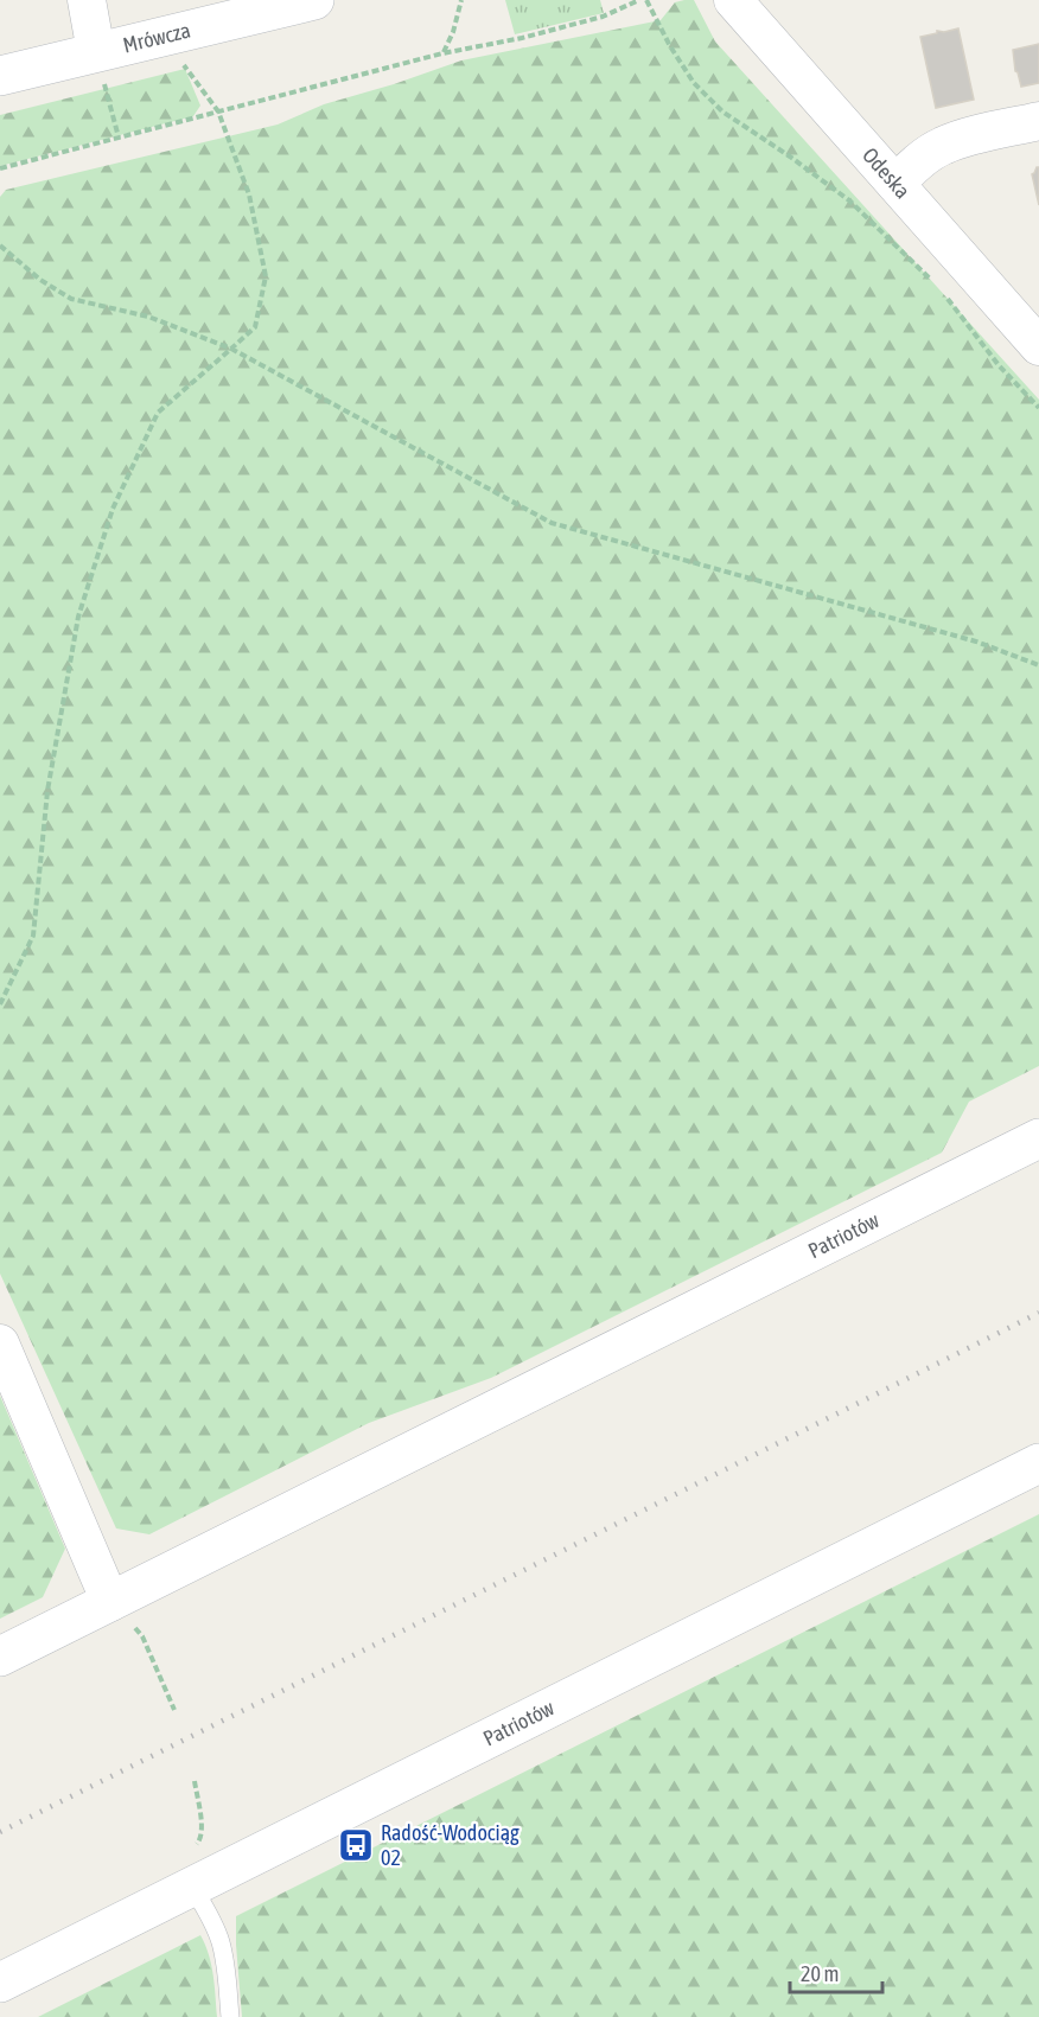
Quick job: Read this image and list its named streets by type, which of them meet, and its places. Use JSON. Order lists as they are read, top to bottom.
{
  "streets": {
    "main road": ["Mrówcza", "Patriotów"],
    "street": ["Odeska"]
  },
  "places": {
    "bus stop": ["Radość-Wodociąg 02"]
  },
  "scale_bar": "20 m"
}
